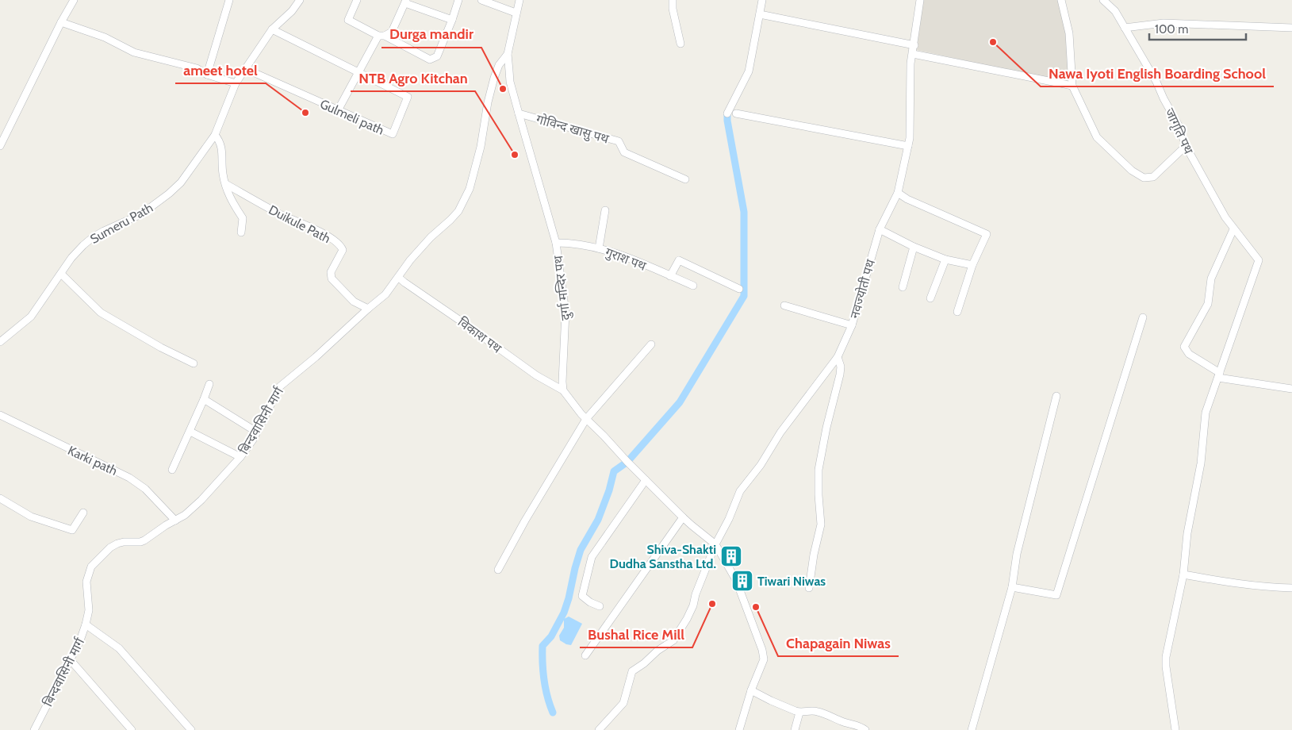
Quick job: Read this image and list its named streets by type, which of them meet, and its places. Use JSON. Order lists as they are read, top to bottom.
{
  "streets": {
    "street": [
      "Gulmeli path",
      "गोविन्द खासु पथ",
      "जागृति पथ",
      "Sumeru Path",
      "Duikule Path",
      "गुराश पथ",
      "दुर्गा मन्दिर पथ",
      "नवज्योती पथ",
      "विकाश पथ",
      "बिन्दवासिनी मार्ग",
      "Karki path"
    ]
  },
  "crossings": [
    ["Gulmeli path", "Sumeru Path"],
    ["गोविन्द खासु पथ", "दुर्गा मन्दिर पथ"],
    ["Duikule Path", "बिन्दवासिनी मार्ग"],
    ["गुराश पथ", "दुर्गा मन्दिर पथ"],
    ["दुर्गा मन्दिर पथ", "विकाश पथ"],
    ["दुर्गा मन्दिर पथ", "बिन्दवासिनी मार्ग"],
    ["विकाश पथ", "बिन्दवासिनी मार्ग"],
    ["बिन्दवासिनी मार्ग", "Karki path"]
  ],
  "places": {
    "other": [
      "Nawa Iyoti English Boarding School",
      "Durga mandir",
      "ameet hotel",
      "NTB Agro Kitchan",
      "Bushal Rice Mill",
      "Chapagain Niwas"
    ],
    "building": ["Shiva-Shakti Dudha Sanstha Ltd.", "Tiwari Niwas"]
  },
  "scale_bar": "100 m"
}
